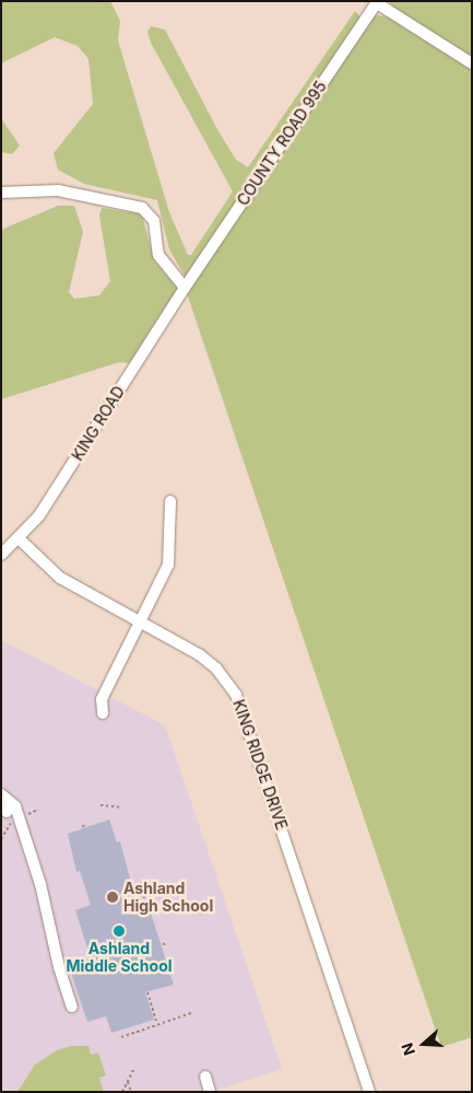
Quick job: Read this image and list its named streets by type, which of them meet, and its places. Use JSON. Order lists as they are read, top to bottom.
{
  "streets": {
    "street": ["COUNTY ROAD 995", "KING ROAD", "KING RIDGE DRIVE"]
  },
  "crossings": [
    ["COUNTY ROAD 995", "KING ROAD"],
    ["KING ROAD", "KING RIDGE DRIVE"]
  ],
  "places": ["Ashland High School", "Ashland Middle School"],
  "north": "left"
}
